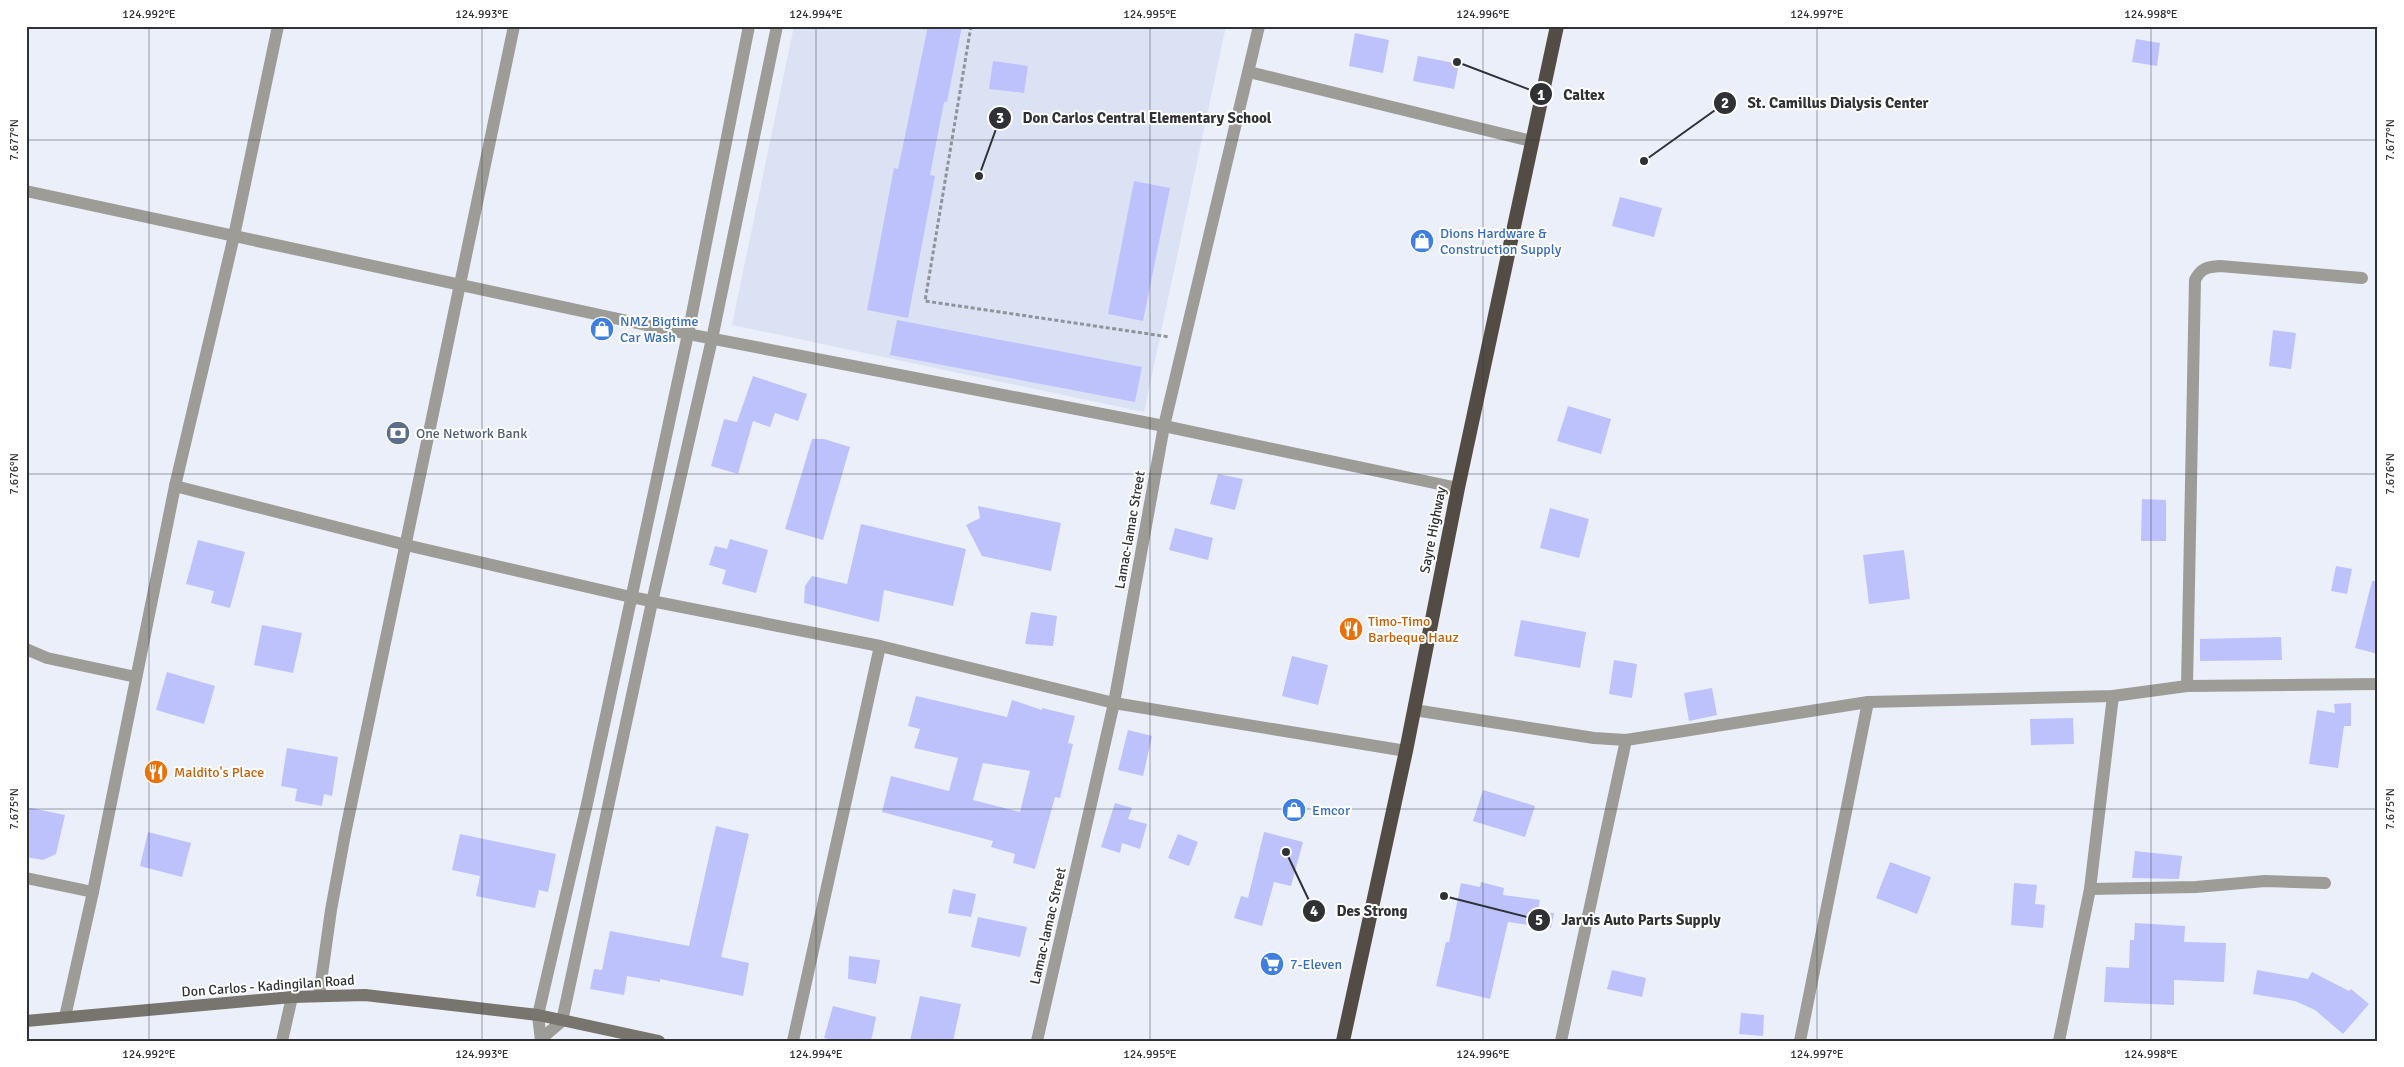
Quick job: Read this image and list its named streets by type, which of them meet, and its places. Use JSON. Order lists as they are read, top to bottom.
{
  "streets": {
    "highway": ["Sayre Highway"],
    "main road": ["Don Carlos - Kadingilan Road"],
    "street": ["Lamac-lamac Street"]
  },
  "places": {
    "other": [
      "Caltex",
      "St. Camillus Dialysis Center",
      "Don Carlos Central Elementary School",
      "Des Strong",
      "Jarvis Auto Parts Supply"
    ],
    "shop": ["Dions Hardware & Construction Supply", "NMZ Bigtime Car Wash", "Emcor"],
    "bank": ["One Network Bank"],
    "restaurant": ["Timo-Timo Barbeque Hauz", "Maldito's Place"],
    "supermarket": ["7-Eleven"]
  },
  "coordinates": [
    "124.992°E",
    "124.993°E",
    "124.994°E",
    "124.995°E",
    "124.996°E",
    "124.997°E",
    "124.998°E",
    "7.677°N",
    "7.676°N",
    "7.675°N"
  ]
}
